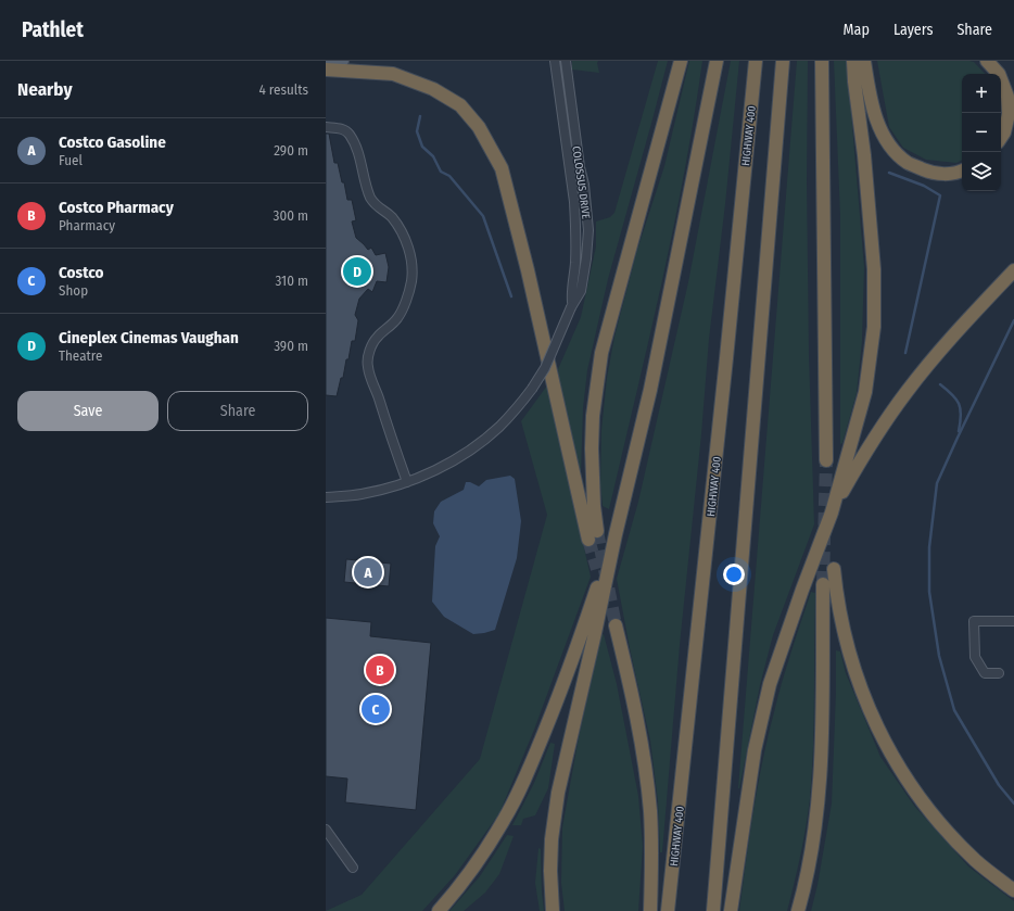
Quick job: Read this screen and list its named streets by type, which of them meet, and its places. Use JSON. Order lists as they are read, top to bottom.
{
  "streets": {
    "highway": ["HIGHWAY 400"],
    "street": ["COLOSSUS DRIVE"]
  },
  "page": {
    "header": "Pathlet",
    "nav": ["Map", "Layers", "Share"],
    "heading": ["Nearby", "4 results"],
    "map_buttons": ["+", "−"],
    "list": [
      {
        "mark": "A",
        "name": "Costco Gasoline",
        "note": "Fuel",
        "value": "290 m"
      },
      {
        "mark": "B",
        "name": "Costco Pharmacy",
        "note": "Pharmacy",
        "value": "300 m"
      },
      {
        "mark": "C",
        "name": "Costco",
        "note": "Shop",
        "value": "310 m"
      },
      {
        "mark": "D",
        "name": "Cineplex Cinemas Vaughan",
        "note": "Theatre",
        "value": "390 m"
      }
    ],
    "pins": [
      "D",
      "A",
      "B",
      "C"
    ],
    "buttons": ["Save", "Share"]
  }
}
